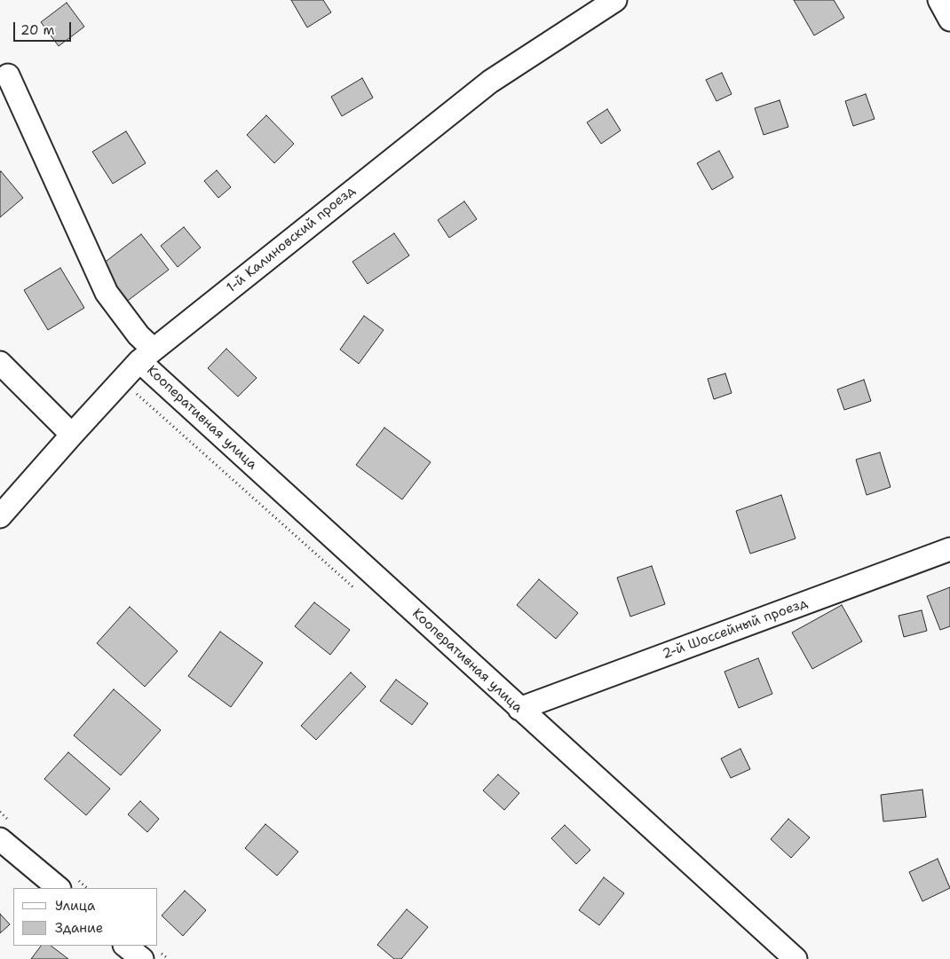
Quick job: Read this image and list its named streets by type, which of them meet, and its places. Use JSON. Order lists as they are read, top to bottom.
{
  "streets": {
    "street": ["1-й Калиновский проезд", "Кооперативная улица", "2-й Шоссейный проезд"]
  },
  "crossings": [
    ["1-й Калиновский проезд", "Кооперативная улица"],
    ["Кооперативная улица", "2-й Шоссейный проезд"]
  ],
  "legend": ["Улица", "Здание"],
  "scale_bar": "20 m"
}
